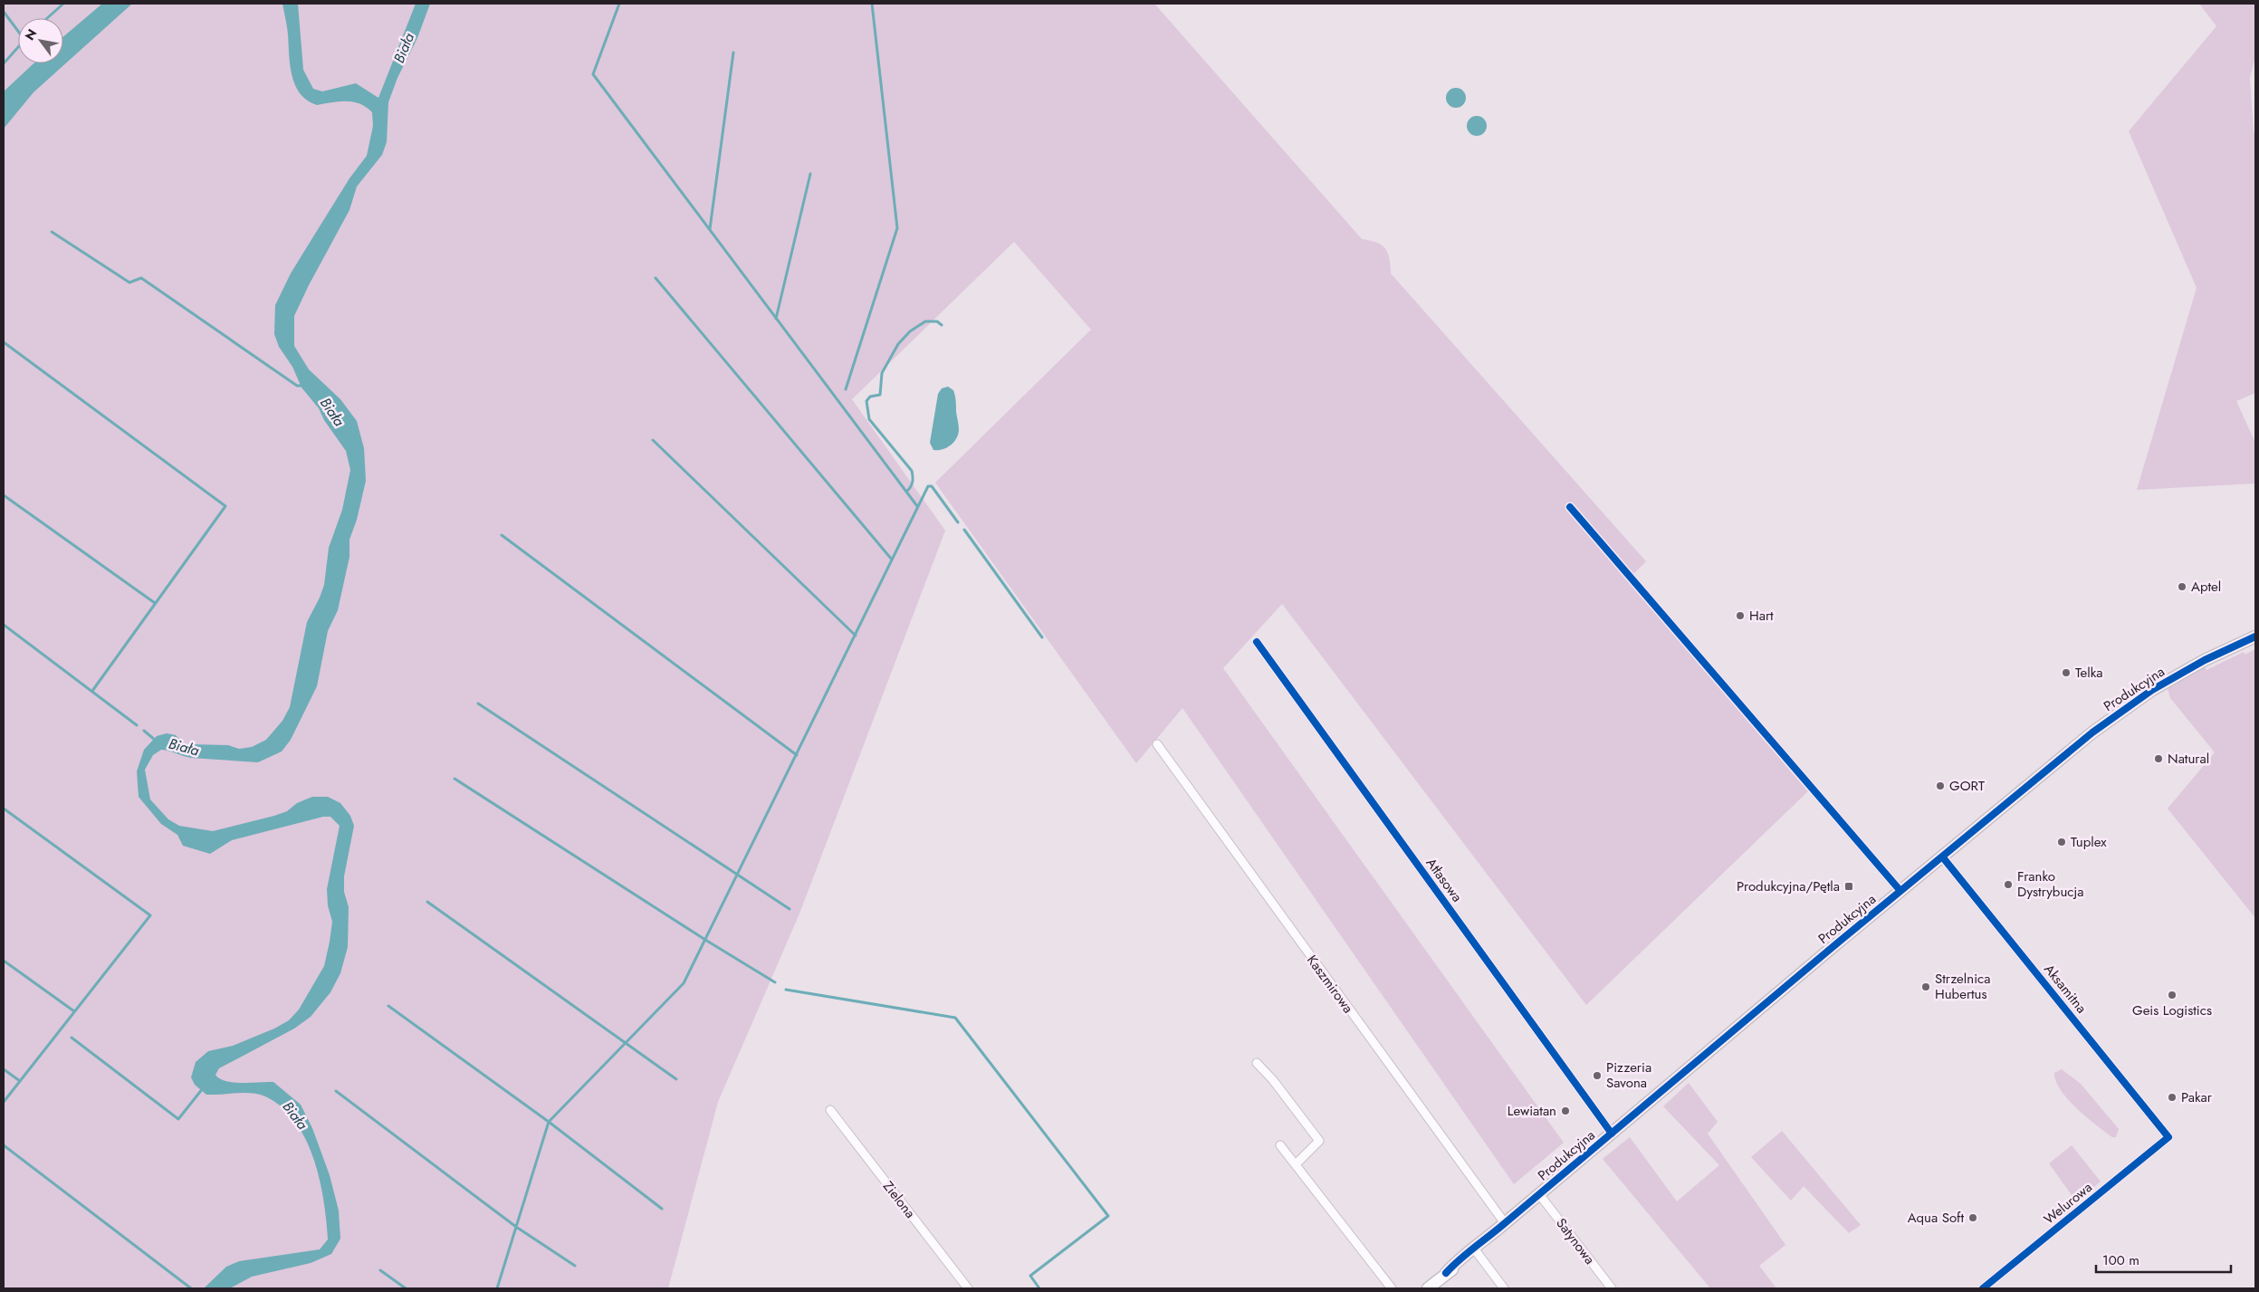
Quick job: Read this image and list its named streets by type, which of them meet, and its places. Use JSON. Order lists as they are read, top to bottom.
{
  "streets": {
    "street": [
      "Produkcyjna",
      "Atłasowa",
      "Kaszmirowa",
      "Aksamitna",
      "Zielona",
      "Welurowa",
      "Satynowa"
    ]
  },
  "crossings": [
    ["Produkcyjna", "Atłasowa"],
    ["Produkcyjna", "Kaszmirowa"],
    ["Produkcyjna", "Aksamitna"],
    ["Produkcyjna", "Satynowa"],
    ["Aksamitna", "Welurowa"]
  ],
  "water": ["Biała"],
  "places": {
    "other": [
      "Aptel",
      "Hart",
      "Telka",
      "Natural",
      "GORT",
      "Tuplex",
      "Franko Dystrybucja",
      "Strzelnica Hubertus",
      "Geis Logistics",
      "Pizzeria Savona",
      "Pakar",
      "Lewiatan",
      "Aqua Soft"
    ],
    "transit": ["Produkcyjna/Pętla"]
  },
  "scale_bar": "100 m",
  "north": "top left"
}
